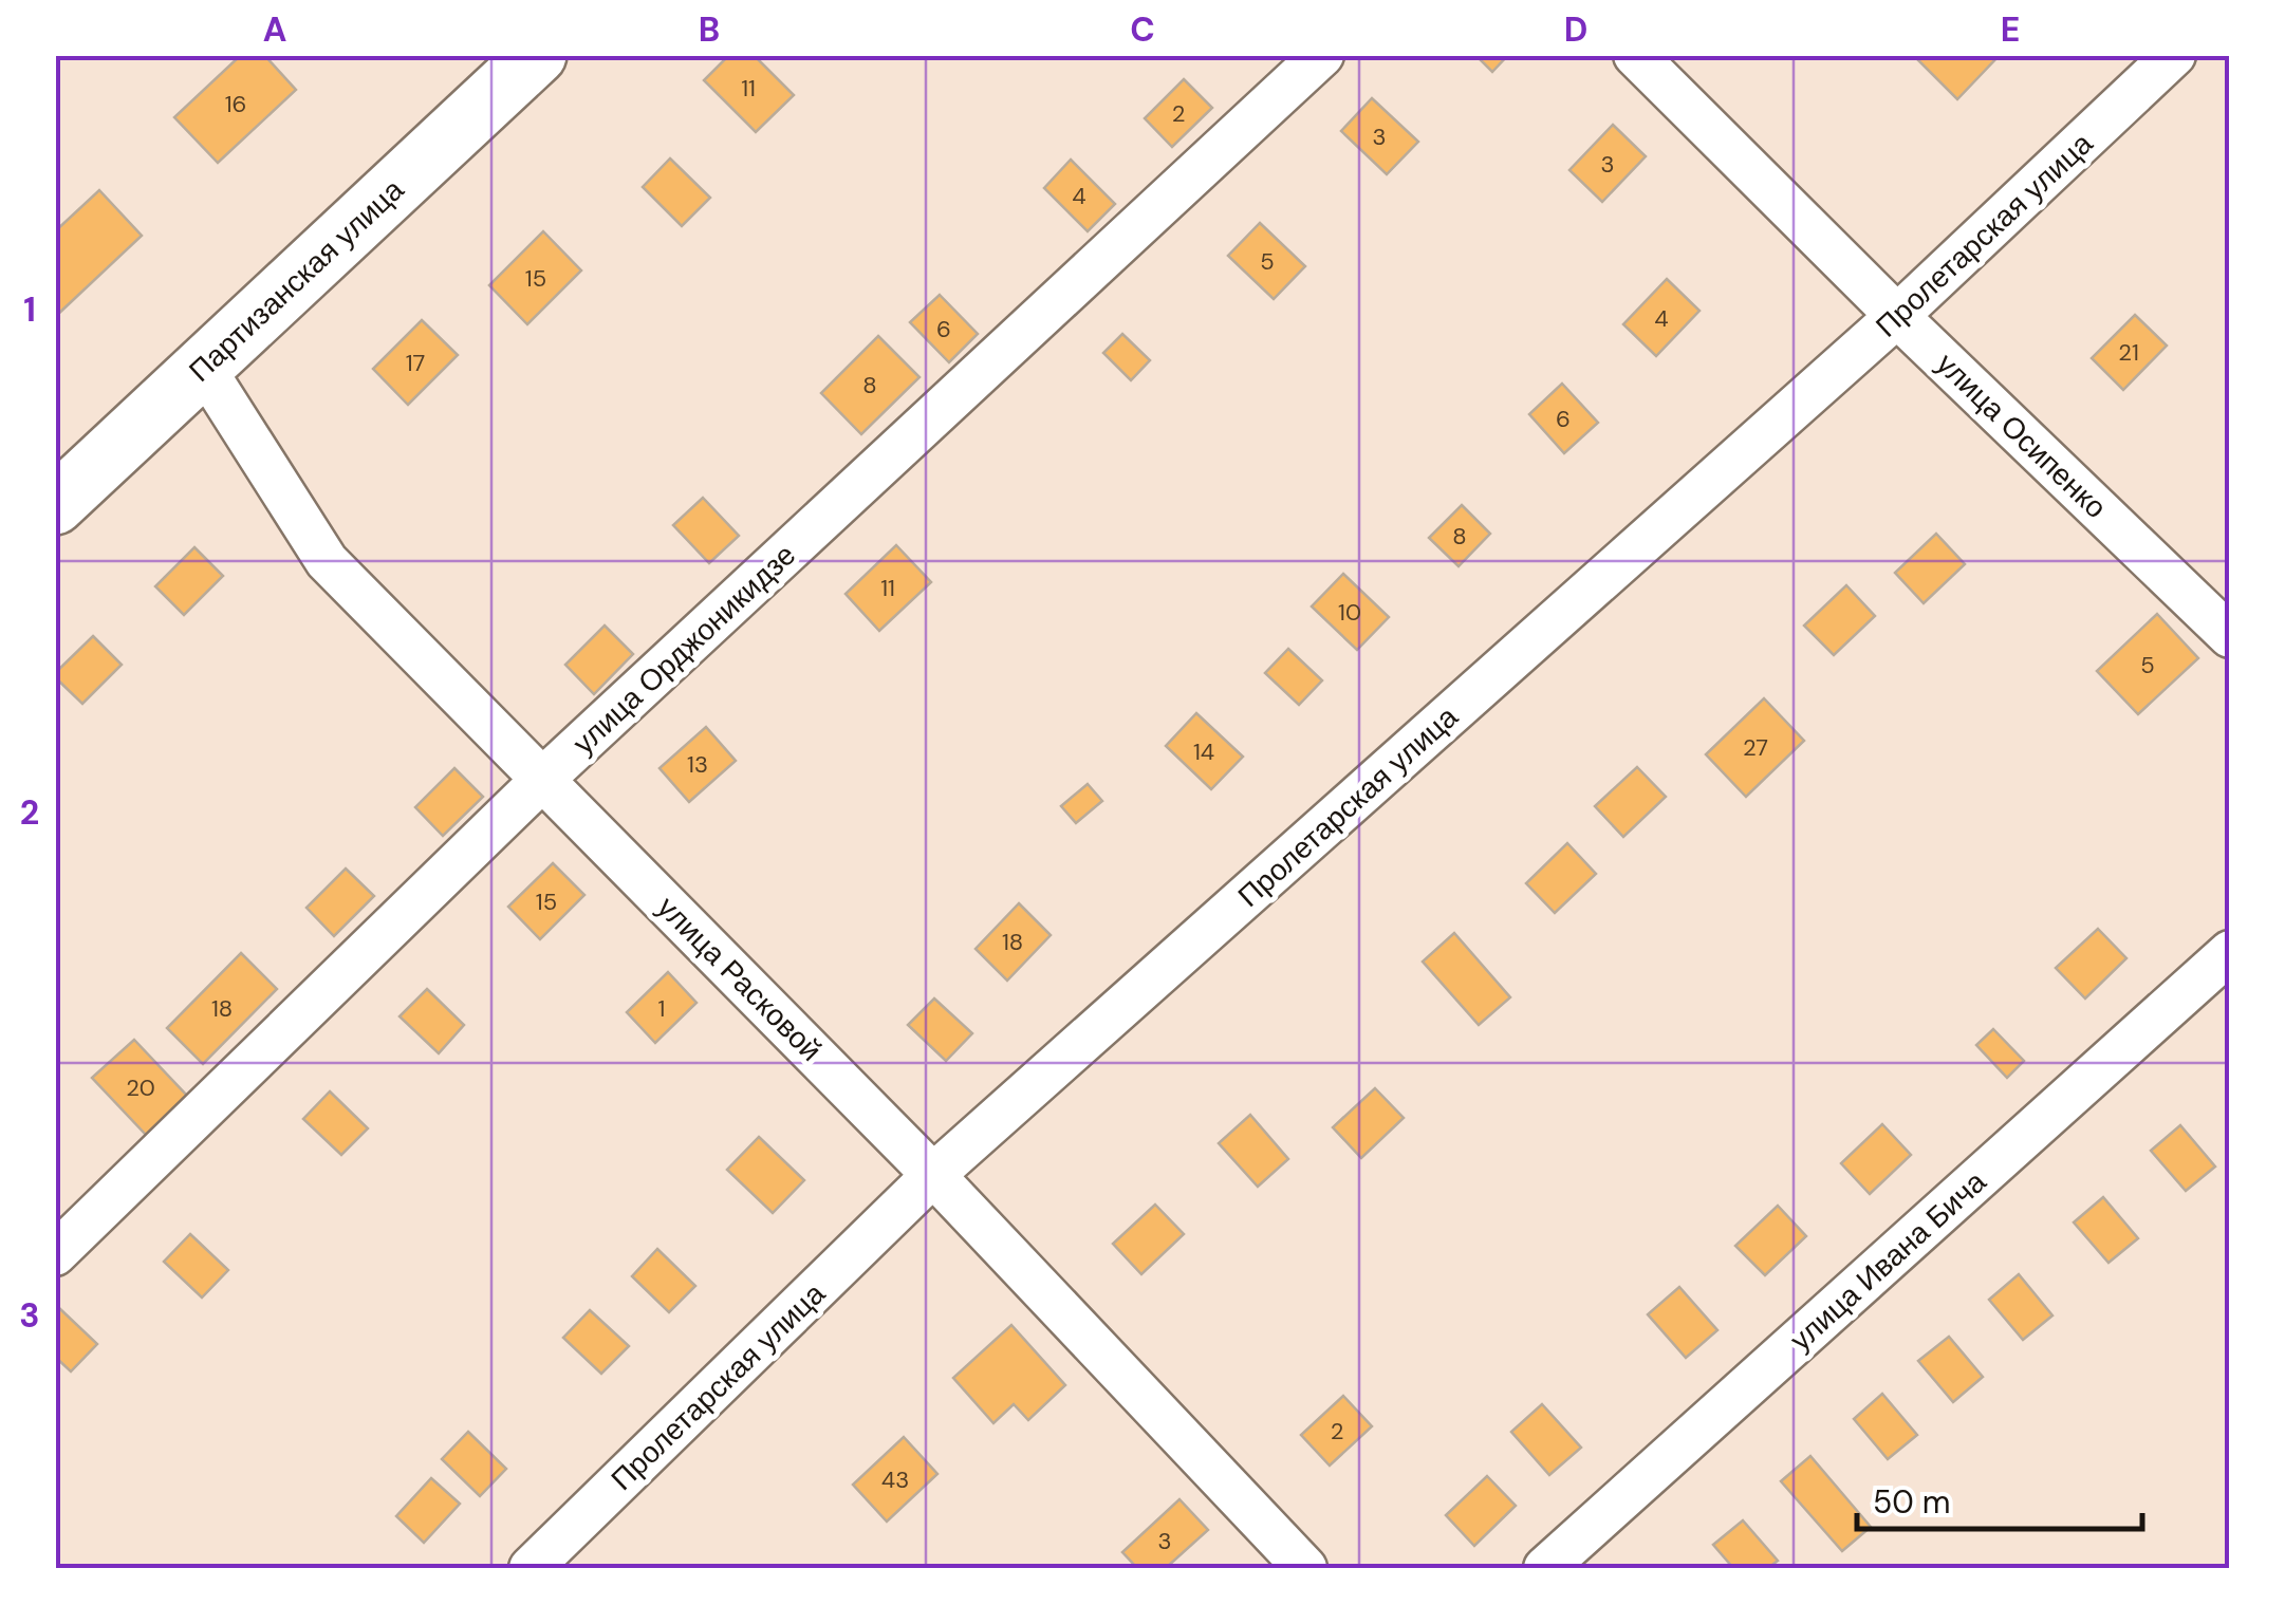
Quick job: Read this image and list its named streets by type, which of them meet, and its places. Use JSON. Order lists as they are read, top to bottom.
{
  "streets": {
    "main road": ["Партизанская улица"],
    "street": [
      "Пролетарская улица",
      "улица Осипенко",
      "улица Орджоникидзе",
      "улица Расковой",
      "улица Ивана Бича"
    ]
  },
  "crossings": [
    ["Пролетарская улица", "улица Осипенко"],
    ["Пролетарская улица", "улица Расковой"],
    ["Партизанская улица", "улица Расковой"],
    ["улица Орджоникидзе", "улица Расковой"]
  ],
  "house_numbers": [
    "11",
    "16",
    "2",
    "3",
    "3",
    "4",
    "5",
    "15",
    "4",
    "6",
    "21",
    "17",
    "8",
    "6",
    "8",
    "11",
    "10",
    "5",
    "27",
    "14",
    "13",
    "15",
    "18",
    "18",
    "1",
    "20",
    "2",
    "43",
    "3"
  ],
  "scale_bar": "50 m",
  "grid": {
    "columns": [
      "A",
      "B",
      "C",
      "D",
      "E"
    ],
    "rows": ["1", "2", "3"]
  }
}
